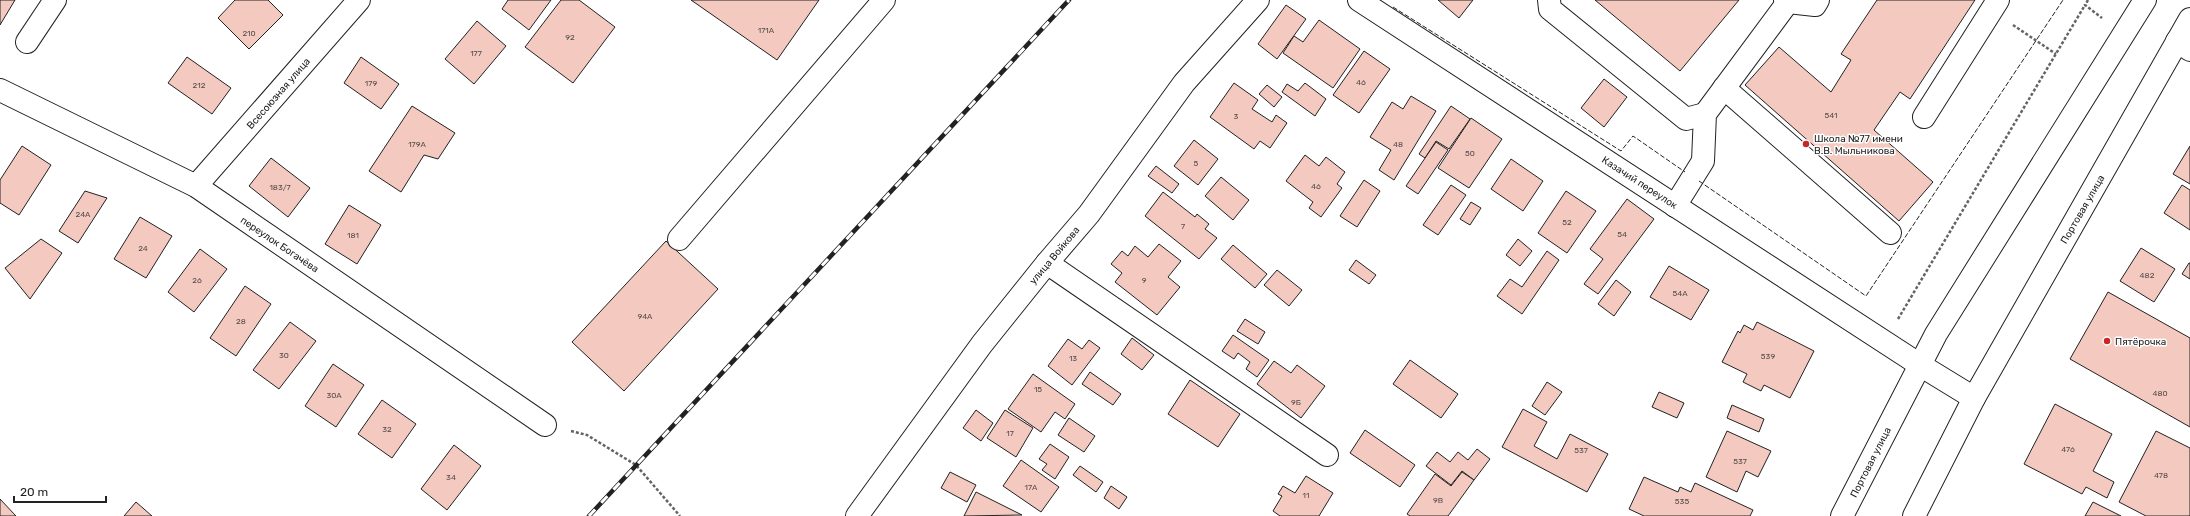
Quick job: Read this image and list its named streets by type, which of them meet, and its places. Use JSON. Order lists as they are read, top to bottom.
{
  "streets": {
    "street": [
      "Всесоюзная улица",
      "Казачий переулок",
      "Портовая улица",
      "переулок Богачёва",
      "улица Войкова"
    ]
  },
  "crossings": [
    ["Всесоюзная улица", "переулок Богачёва"],
    ["Казачий переулок", "Портовая улица"]
  ],
  "places": ["Школа №77 имени В.В. Мыльникова", "Пятёрочка"],
  "house_numbers": [
    "171А",
    "210",
    "92",
    "177",
    "46",
    "179",
    "212",
    "541",
    "3",
    "179А",
    "48",
    "50",
    "5",
    "46",
    "183/7",
    "24А",
    "52",
    "7",
    "54",
    "181",
    "24",
    "482",
    "26",
    "9",
    "54А",
    "94А",
    "28",
    "30",
    "539",
    "13",
    "15",
    "480",
    "30А",
    "9Б",
    "32",
    "17",
    "476",
    "537",
    "537",
    "478",
    "34",
    "17А",
    "11",
    "9В",
    "535"
  ],
  "scale_bar": "20 m"
}
